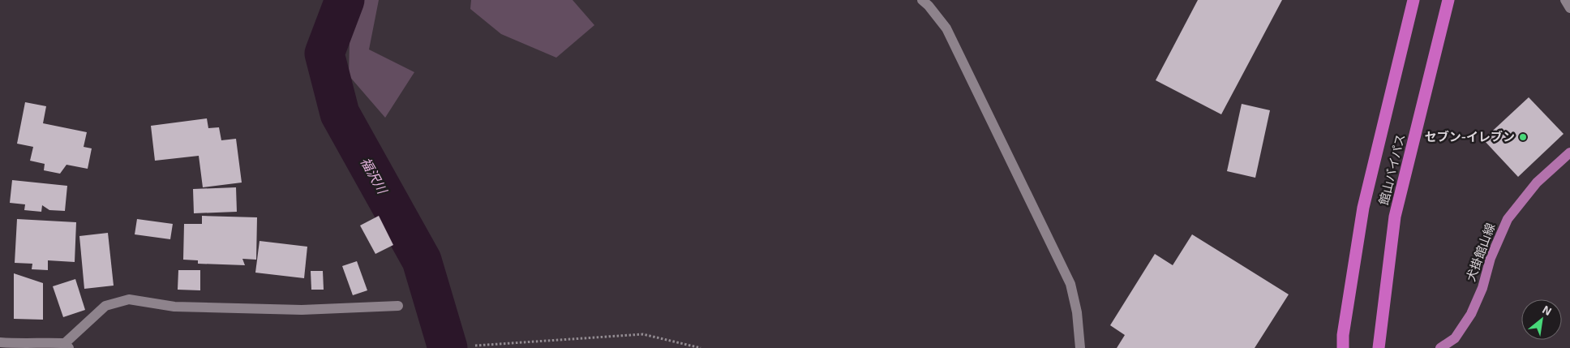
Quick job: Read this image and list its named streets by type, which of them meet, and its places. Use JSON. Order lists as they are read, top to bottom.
{
  "streets": {
    "highway": ["館山バイパス"],
    "main road": ["犬掛館山線"]
  },
  "water": ["福沢川"],
  "places": ["セブン-イレブン"],
  "north": "top right"
}
